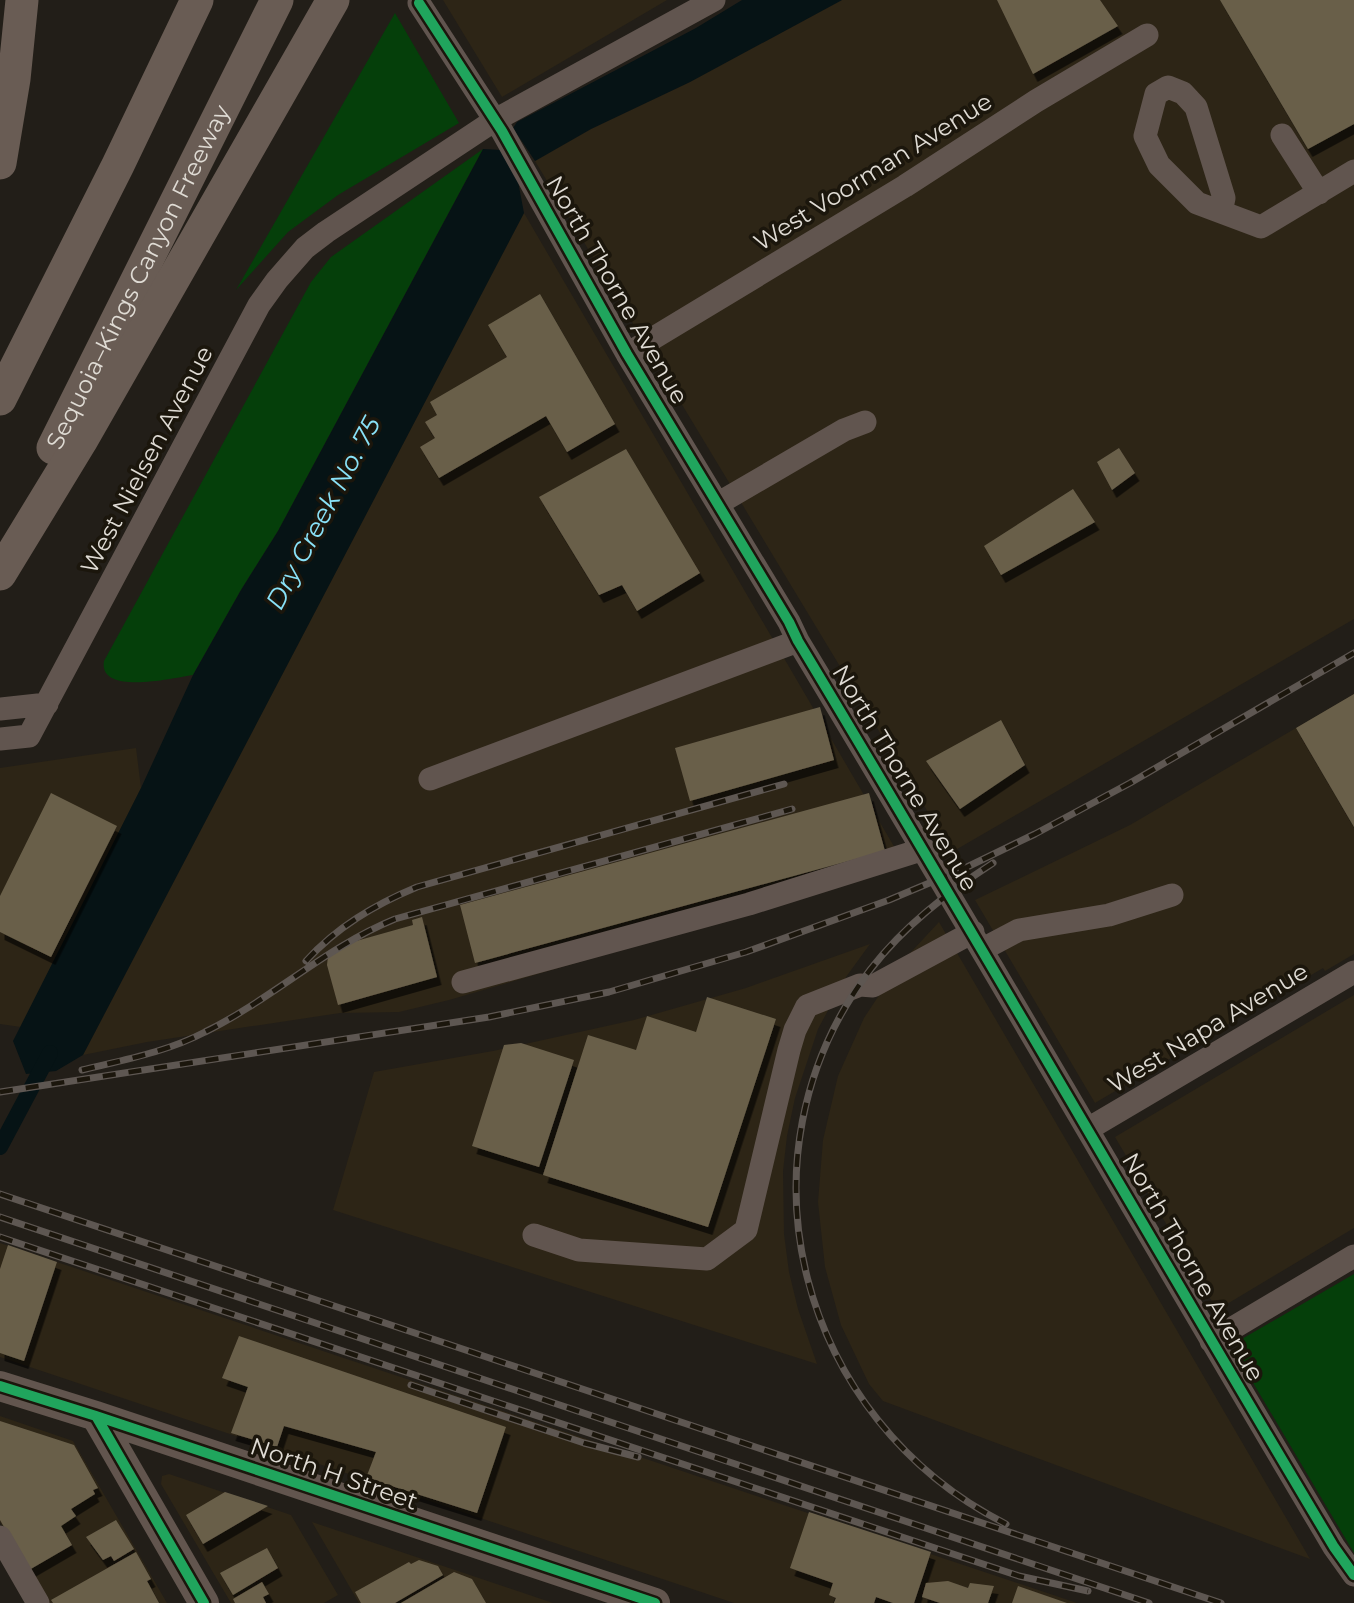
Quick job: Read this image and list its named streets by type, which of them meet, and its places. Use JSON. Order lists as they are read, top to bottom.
{
  "streets": {
    "highway": ["Sequoia–Kings Canyon Freeway"],
    "main road": ["North H Street"],
    "street": [
      "West Voorman Avenue",
      "North Thorne Avenue",
      "West Nielsen Avenue",
      "West Napa Avenue"
    ]
  },
  "crossings": [
    ["West Voorman Avenue", "North Thorne Avenue"],
    ["North Thorne Avenue", "West Nielsen Avenue"],
    ["North Thorne Avenue", "West Napa Avenue"]
  ],
  "water": ["Dry Creek No. 75"]
}
